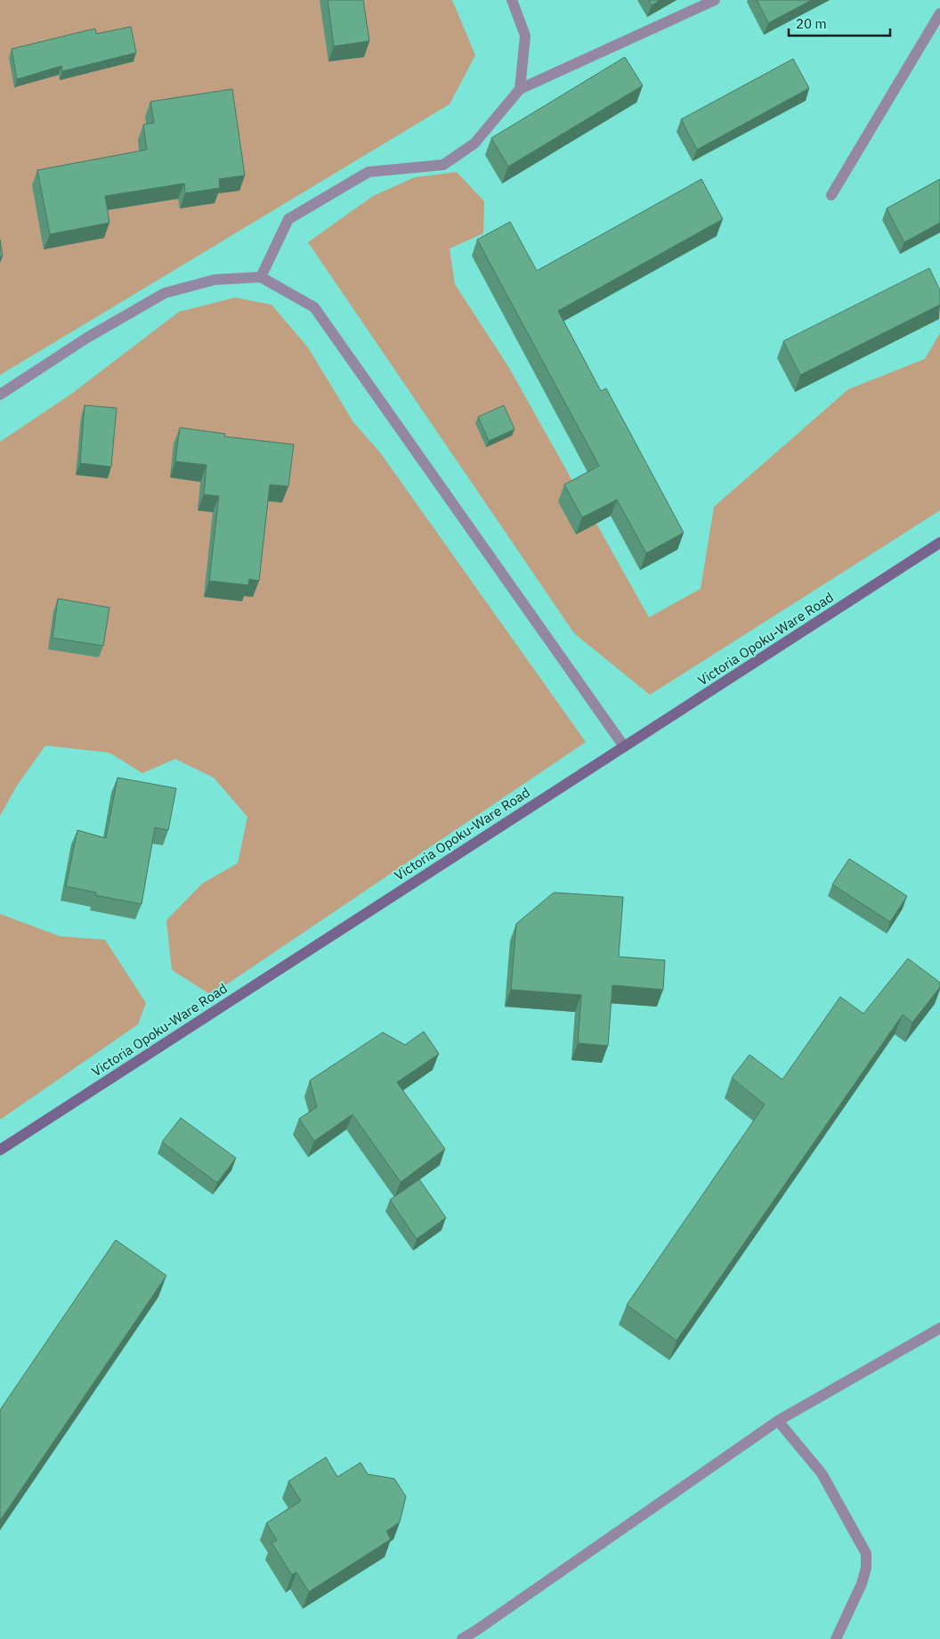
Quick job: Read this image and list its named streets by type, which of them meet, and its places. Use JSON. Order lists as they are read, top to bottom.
{
  "streets": {
    "main road": ["Victoria Opoku-Ware Road"]
  },
  "scale_bar": "20 m"
}
